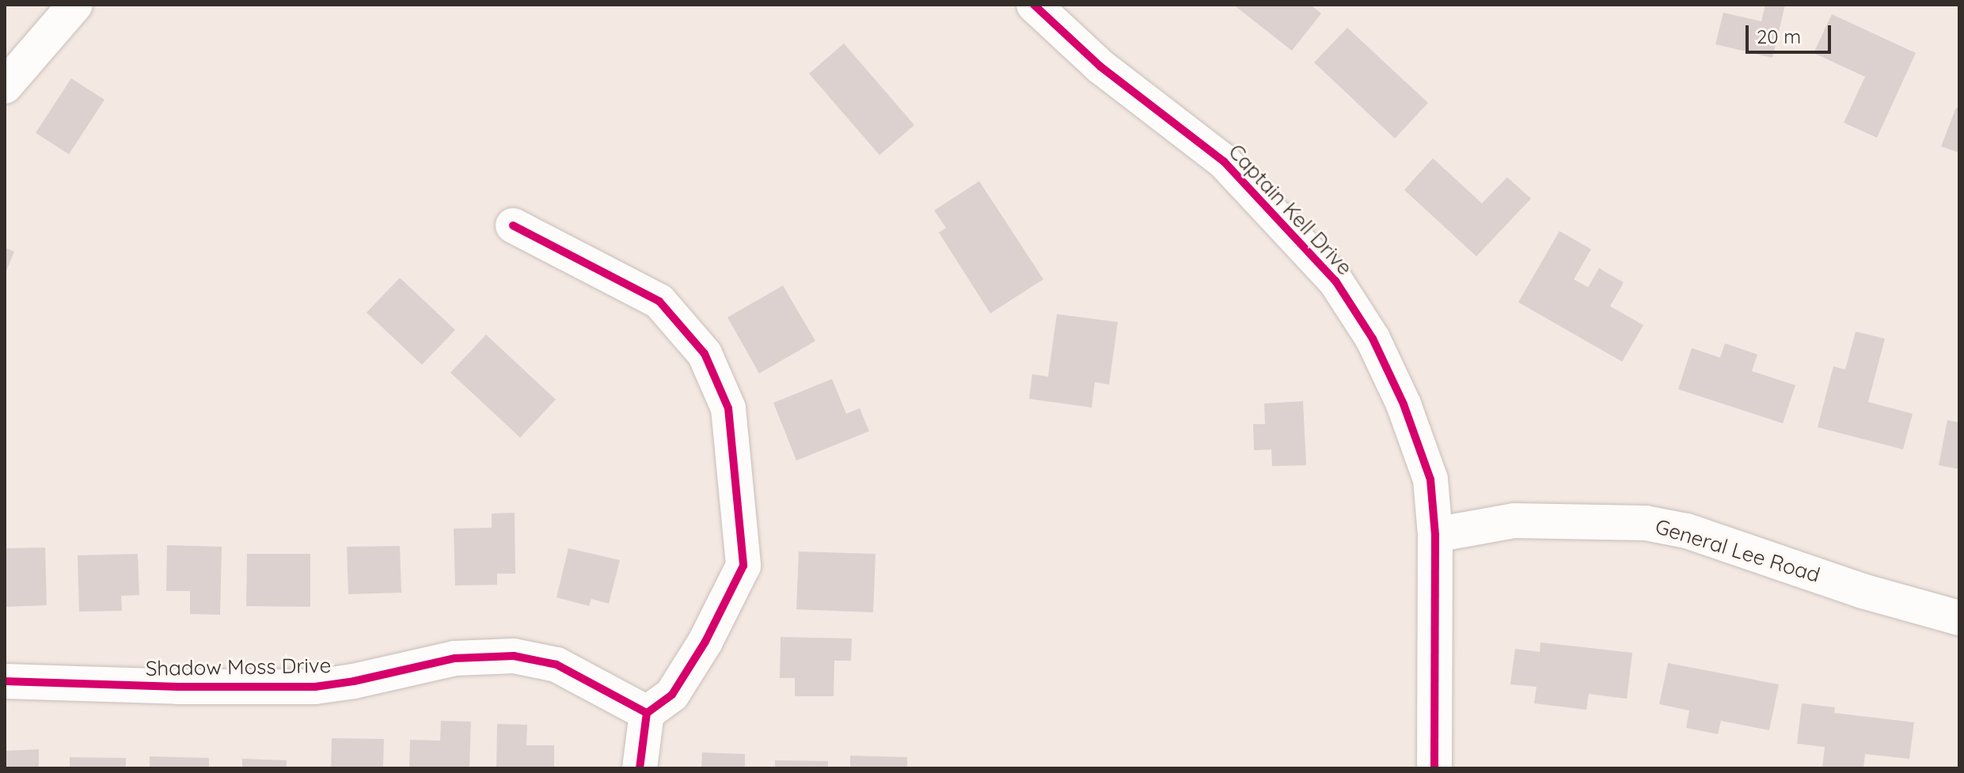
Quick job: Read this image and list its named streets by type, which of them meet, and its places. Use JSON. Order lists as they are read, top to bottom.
{
  "streets": {
    "street": ["Captain Kell Drive", "General Lee Road", "Shadow Moss Drive"]
  },
  "crossings": [
    ["Captain Kell Drive", "General Lee Road"]
  ],
  "scale_bar": "20 m"
}
